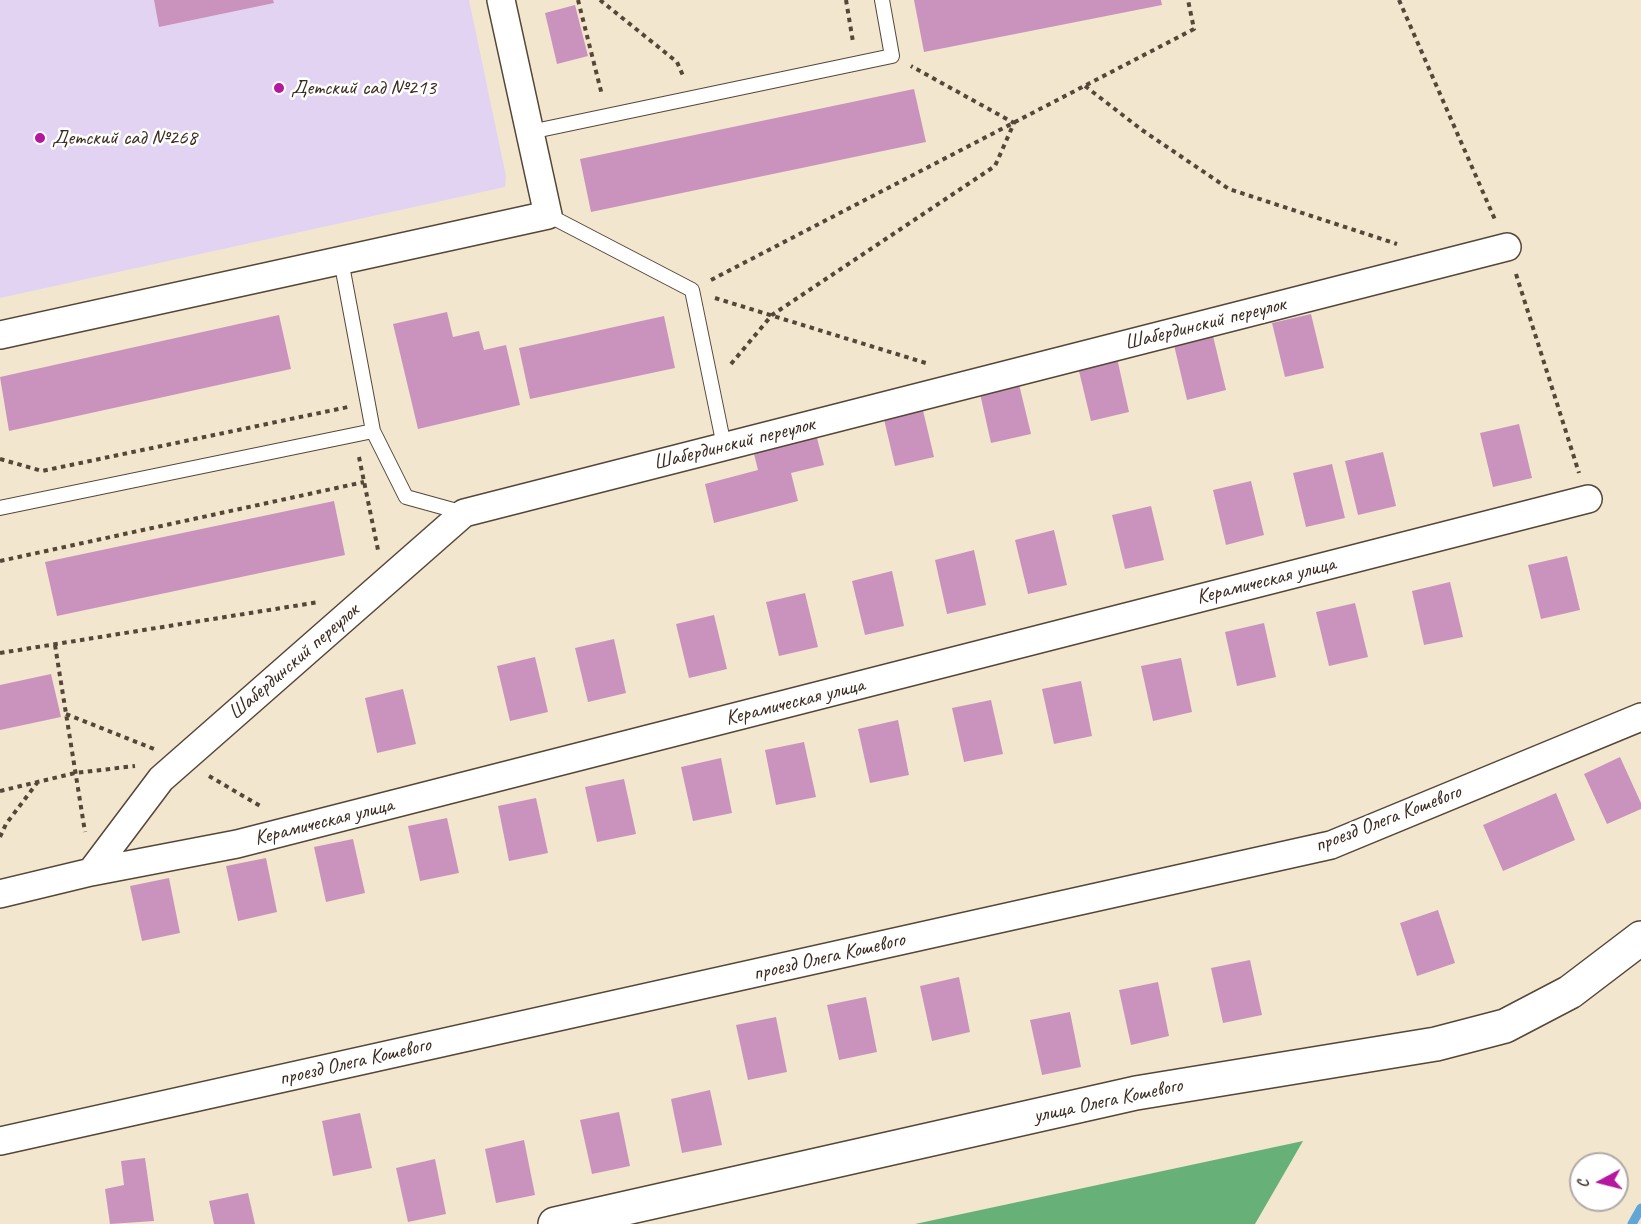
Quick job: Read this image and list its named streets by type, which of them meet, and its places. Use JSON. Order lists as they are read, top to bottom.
{
  "streets": {
    "main road": ["улица Олега Кошевого"],
    "street": ["Шабердинский переулок", "Керамическая улица", "проезд Олега Кошевого"]
  },
  "crossings": [
    ["Шабердинский переулок", "Керамическая улица"]
  ],
  "places": ["Детский сад №213", "Детский сад №268"],
  "north": "left"
}
